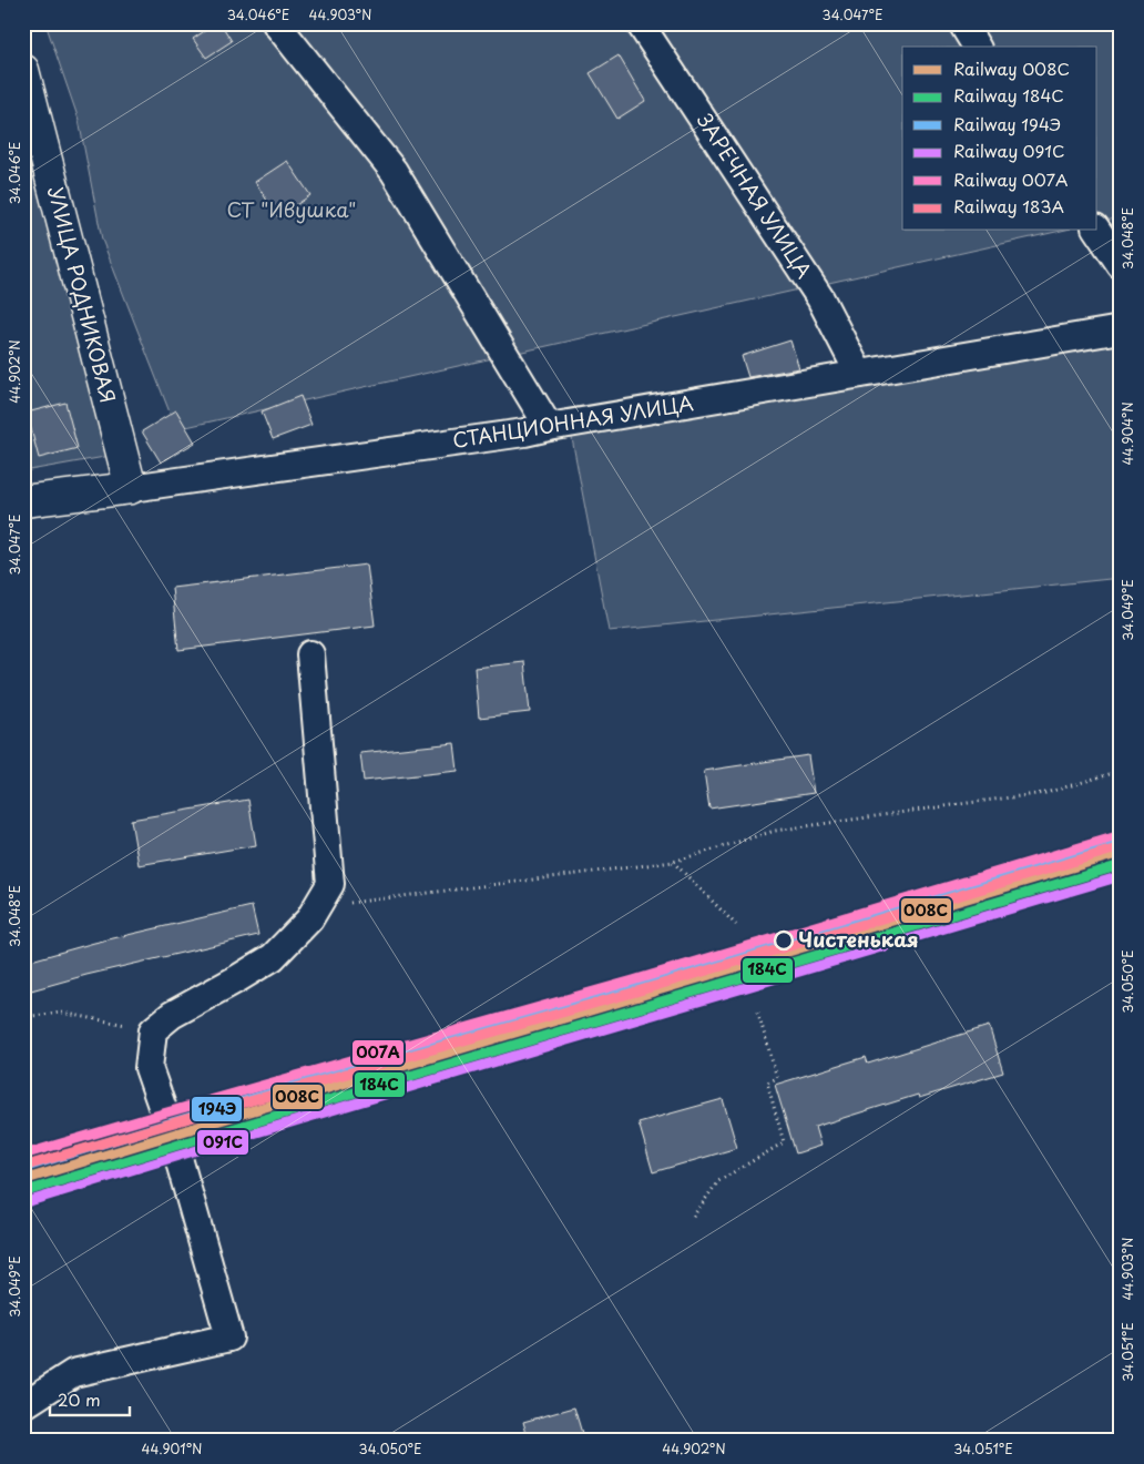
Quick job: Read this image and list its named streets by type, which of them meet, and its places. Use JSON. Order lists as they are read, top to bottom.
{
  "streets": {
    "street": ["ЗАРЕЧНАЯ УЛИЦА", "УЛИЦА РОДНИКОВАЯ", "СТАНЦИОННАЯ УЛИЦА"]
  },
  "crossings": [
    ["ЗАРЕЧНАЯ УЛИЦА", "СТАНЦИОННАЯ УЛИЦА"],
    ["УЛИЦА РОДНИКОВАЯ", "СТАНЦИОННАЯ УЛИЦА"]
  ],
  "parks": ["СТ \"Ивушка\""],
  "places": ["Чистенькая"],
  "lines": [
    "rail line 007А",
    "rail line 194Э",
    "rail line 183А",
    "rail line 008С",
    "rail line 184С",
    "rail line 091С"
  ],
  "legend": [
    "Railway 008С",
    "Railway 184С",
    "Railway 194Э",
    "Railway 091С",
    "Railway 007А",
    "Railway 183А"
  ],
  "scale_bar": "20 m",
  "coordinates": [
    "34.046°E",
    "44.903°N",
    "34.047°E",
    "34.048°E",
    "44.902°N",
    "44.904°N",
    "34.049°E",
    "34.050°E",
    "34.051°E",
    "44.901°N"
  ]
}
